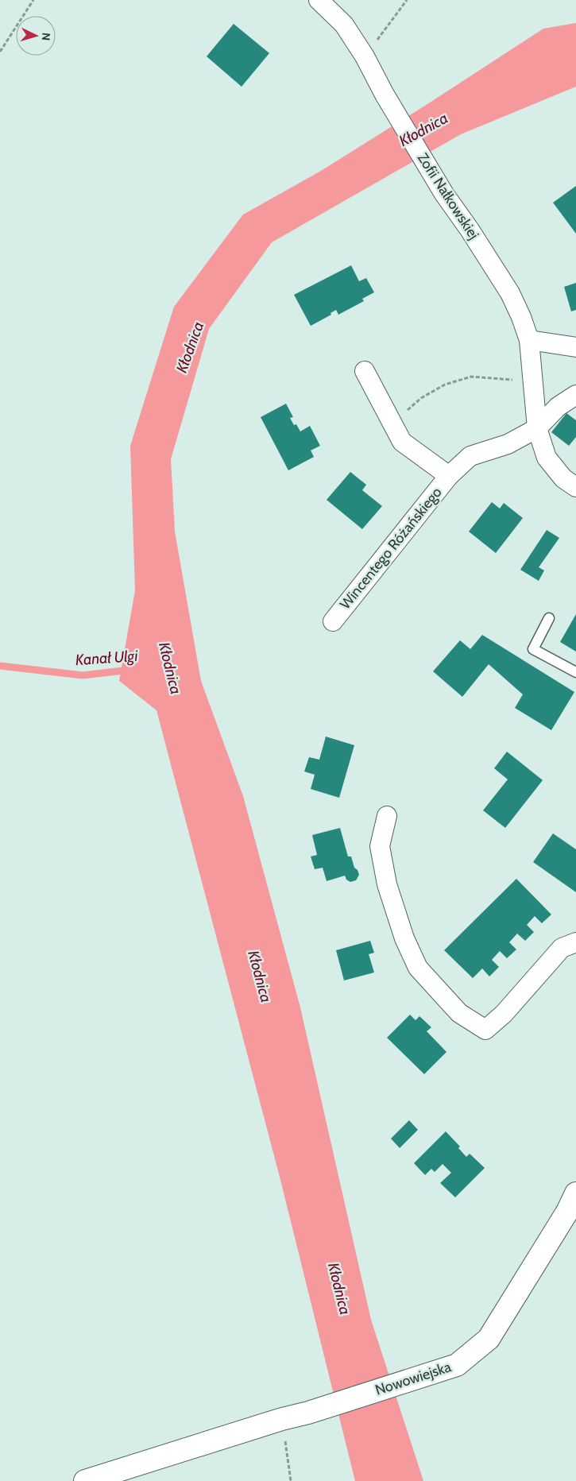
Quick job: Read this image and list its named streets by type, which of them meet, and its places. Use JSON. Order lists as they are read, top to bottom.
{
  "streets": {
    "street": ["Zofii Nałkowskiej", "Wincentego Różańskiego", "Nowowiejska"]
  },
  "crossings": [
    ["Zofii Nałkowskiej", "Wincentego Różańskiego"]
  ],
  "water": ["Kłodnica", "Kanał Ulgi"],
  "north": "right"
}
